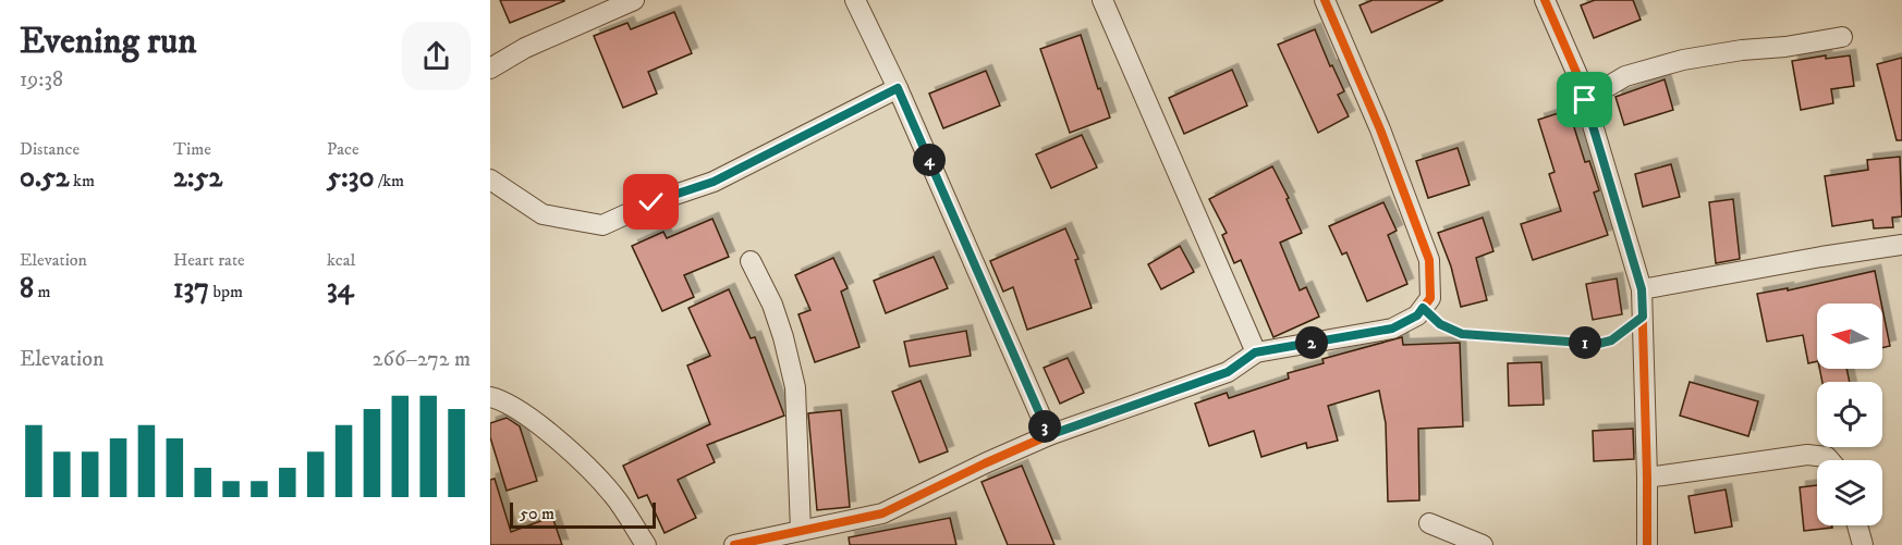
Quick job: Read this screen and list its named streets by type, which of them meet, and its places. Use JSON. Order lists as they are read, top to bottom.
{
  "scale_bar": "50 m",
  "north": "left",
  "page": {
    "heading": ["Evening run", "19:38"],
    "stats": [
      ["Distance", "0.52 km"],
      ["Time", "2:52"],
      ["Pace", "5:30 /km"],
      ["Elevation", "8 m"],
      ["Heart rate", "137 bpm"],
      ["kcal", "34"]
    ],
    "pins": [
      "4",
      "1",
      "2",
      "3"
    ],
    "chart": ["Elevation", "266–272 m"],
    "scale": "50 m"
  }
}
